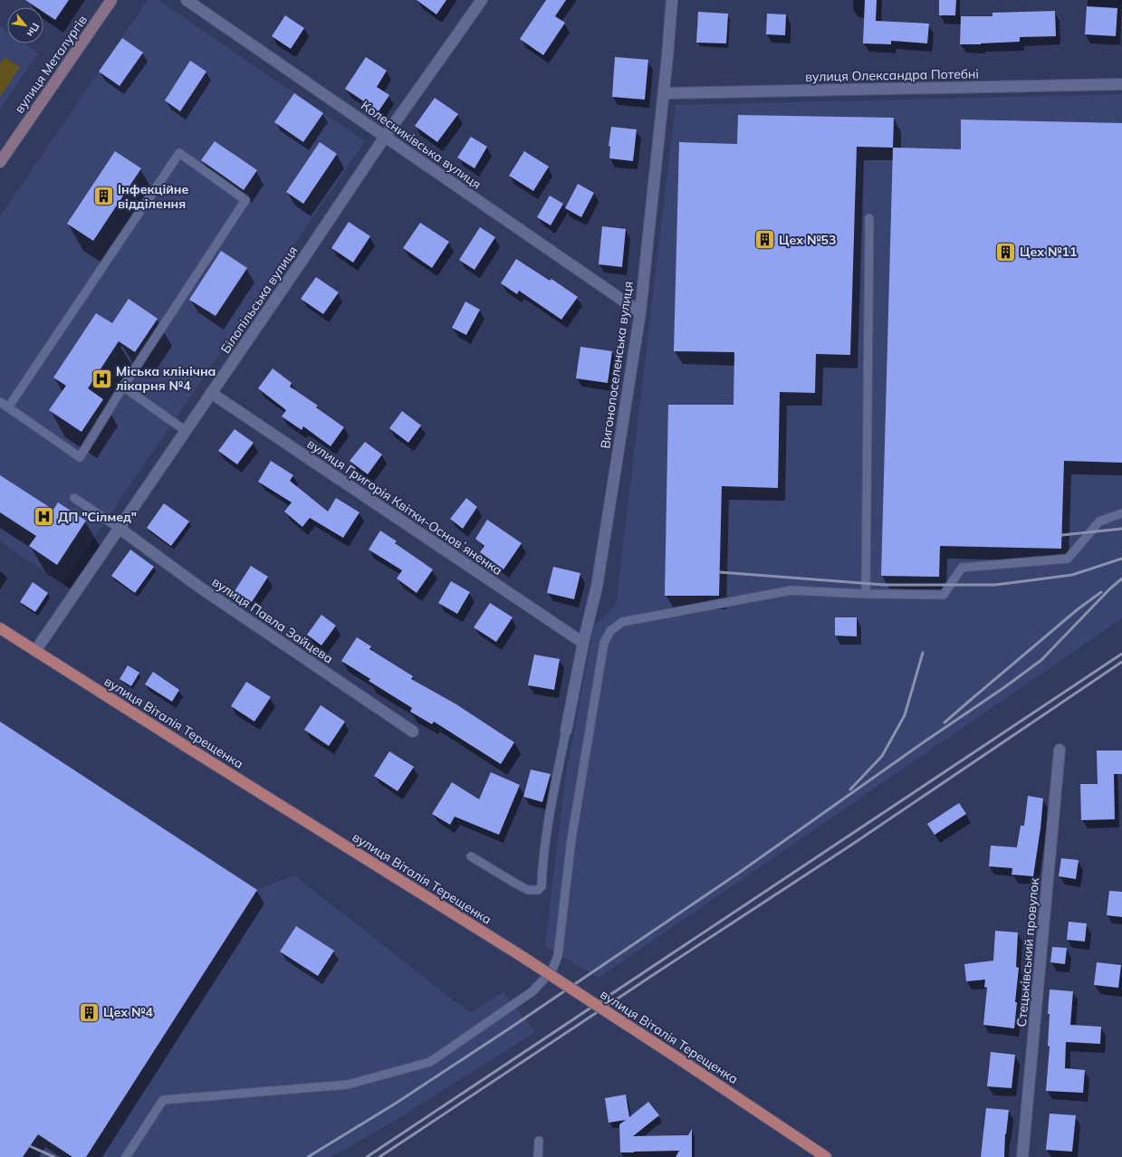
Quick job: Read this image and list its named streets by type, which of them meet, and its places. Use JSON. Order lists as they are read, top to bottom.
{
  "streets": {
    "main road": ["вулиця Металургів", "вулиця Віталія Терещенка"],
    "street": [
      "вулиця Олександра Потебні",
      "Колесниківська вулиця",
      "Білопільська вулиця",
      "Вигонопоселенська вулиця",
      "вулиця Григорія Квітки-Основʼяненка",
      "вулиця Павла Зайцева",
      "Стецьківський провулок"
    ]
  },
  "crossings": [
    ["вулиця Олександра Потебні", "Вигонопоселенська вулиця"],
    ["Колесниківська вулиця", "Білопільська вулиця"],
    ["Колесниківська вулиця", "Вигонопоселенська вулиця"],
    ["Білопільська вулиця", "вулиця Григорія Квітки-Основʼяненка"],
    ["Білопільська вулиця", "вулиця Павла Зайцева"],
    ["Білопільська вулиця", "вулиця Віталія Терещенка"],
    ["Вигонопоселенська вулиця", "вулиця Григорія Квітки-Основʼяненка"]
  ],
  "places": {
    "building": [
      "Інфекційне відділення",
      "Цех №53",
      "Цех №11",
      "Цех №4"
    ],
    "hospital": ["Міська клінічна лікарня №4", "ДП \"Сілмед\""]
  },
  "north": "bottom right"
}
